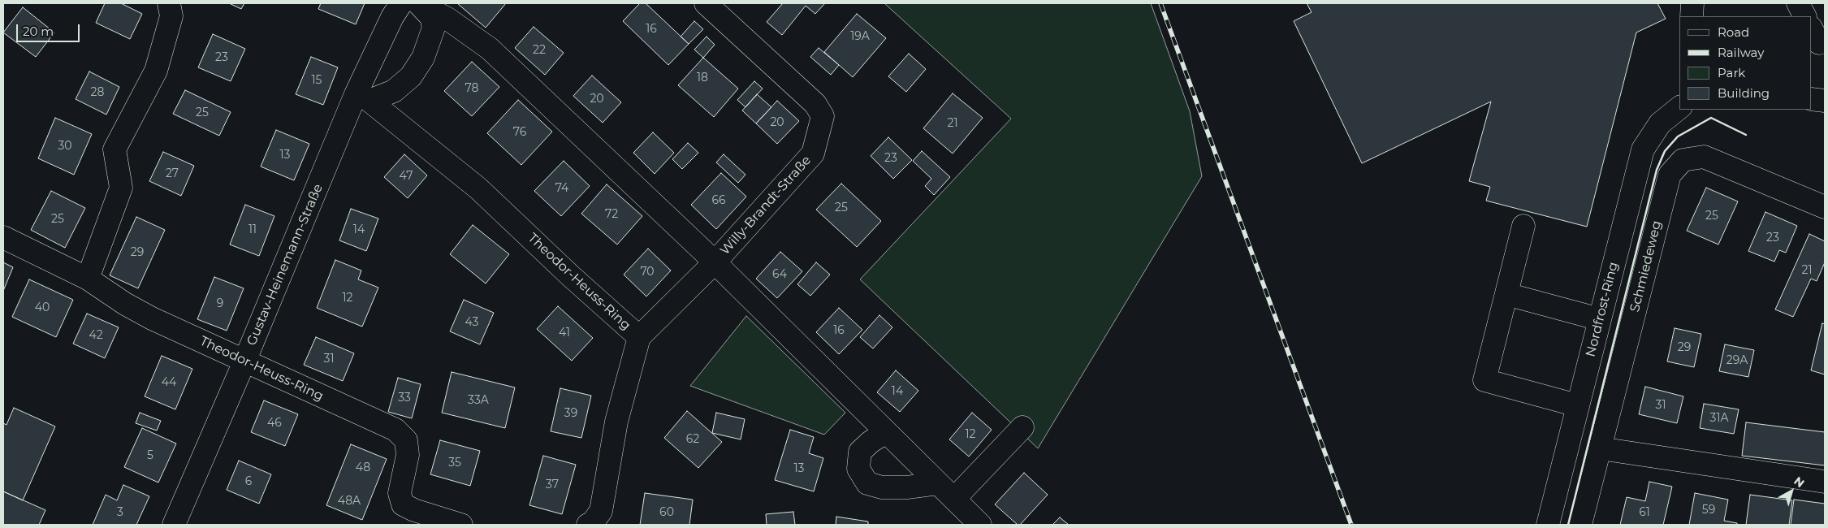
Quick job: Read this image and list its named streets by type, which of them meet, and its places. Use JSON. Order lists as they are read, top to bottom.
{
  "streets": {
    "street": [
      "Willy-Brandt-Straße",
      "Gustav-Heinemann-Straße",
      "Schmiedeweg",
      "Theodor-Heuss-Ring",
      "Nordfrost-Ring"
    ]
  },
  "crossings": [
    ["Willy-Brandt-Straße", "Theodor-Heuss-Ring"],
    ["Gustav-Heinemann-Straße", "Theodor-Heuss-Ring"]
  ],
  "house_numbers": [
    "16",
    "19A",
    "22",
    "23",
    "18",
    "15",
    "78",
    "28",
    "20",
    "25",
    "20",
    "21",
    "76",
    "30",
    "13",
    "23",
    "27",
    "47",
    "74",
    "66",
    "25",
    "72",
    "25",
    "25",
    "11",
    "14",
    "23",
    "29",
    "21",
    "70",
    "64",
    "12",
    "9",
    "40",
    "43",
    "16",
    "41",
    "42",
    "29",
    "31",
    "29A",
    "44",
    "14",
    "33",
    "33A",
    "31",
    "39",
    "31A",
    "46",
    "12",
    "62",
    "5",
    "35",
    "48",
    "13",
    "6",
    "37",
    "48A",
    "59",
    "3",
    "60",
    "61"
  ],
  "legend": [
    "Road",
    "Railway",
    "Park",
    "Building"
  ],
  "scale_bar": "20 m",
  "north": "top right"
}
